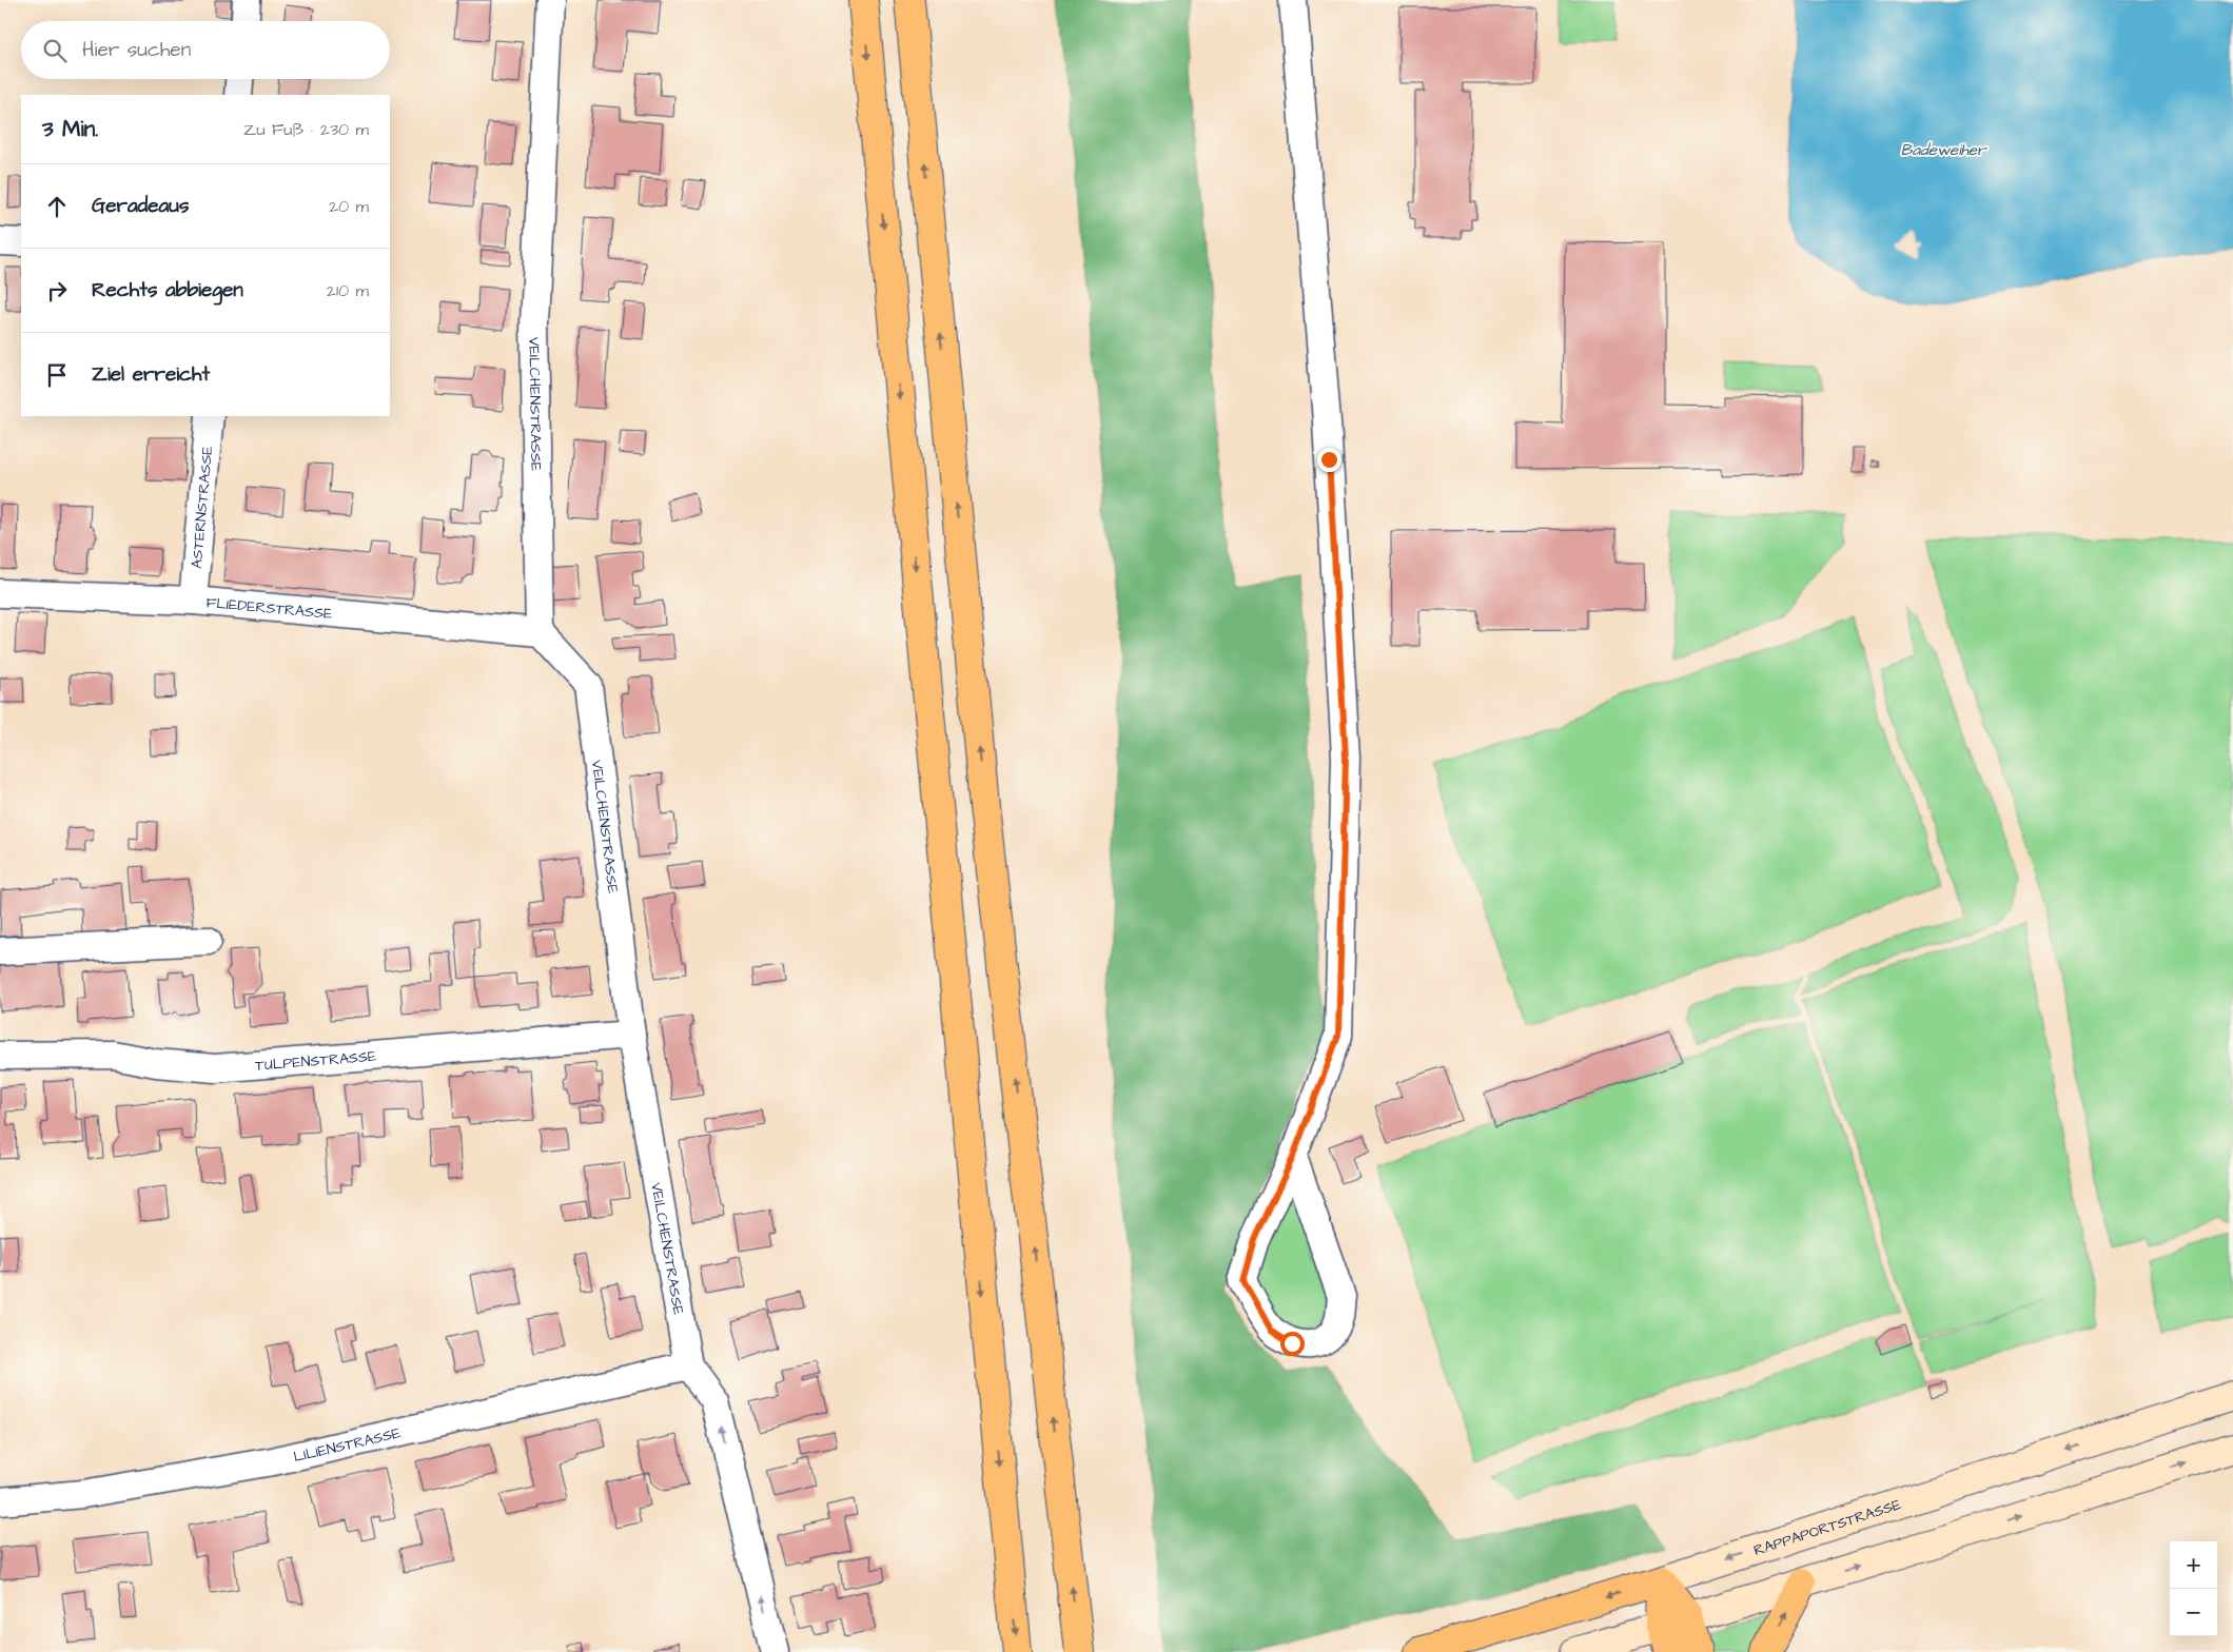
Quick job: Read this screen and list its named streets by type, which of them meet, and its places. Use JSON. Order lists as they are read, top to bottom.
{
  "streets": {
    "main road": ["RAPPAPORTSTRASSE"],
    "street": [
      "VEILCHENSTRASSE",
      "ASTERNSTRASSE",
      "FLIEDERSTRASSE",
      "TULPENSTRASSE",
      "LILIENSTRASSE"
    ]
  },
  "crossings": [
    ["VEILCHENSTRASSE", "FLIEDERSTRASSE"],
    ["VEILCHENSTRASSE", "TULPENSTRASSE"],
    ["VEILCHENSTRASSE", "LILIENSTRASSE"],
    ["ASTERNSTRASSE", "FLIEDERSTRASSE"]
  ],
  "water": ["Badeweiher"],
  "page": {
    "search": "Hier suchen",
    "heading": ["3 Min.", "Zu Fuß · 230 m"],
    "list": [
      ["Geradeaus", "20 m"],
      ["Rechts abbiegen", "210 m"],
      "Ziel erreicht"
    ],
    "map_buttons": ["+", "−"]
  }
}
